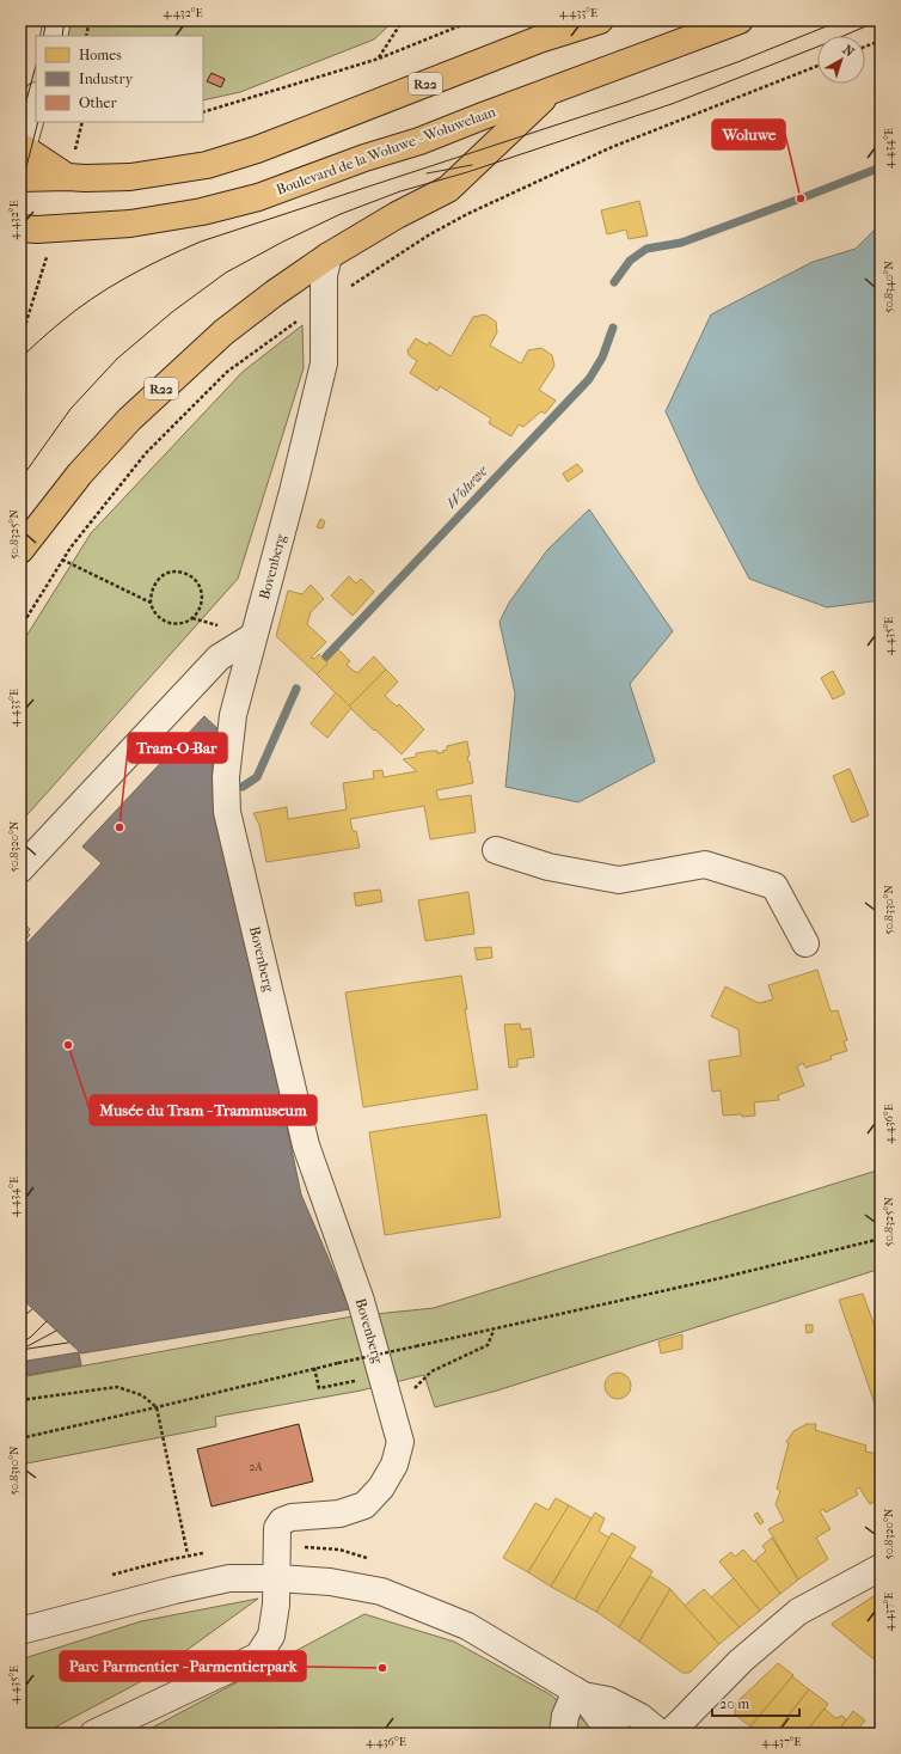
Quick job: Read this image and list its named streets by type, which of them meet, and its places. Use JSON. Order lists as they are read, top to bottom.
{
  "streets": {
    "highway": ["R22", "Boulevard de la Woluwe - Woluwelaan"],
    "street": ["Bovenberg"]
  },
  "crossings": [
    ["R22", "Boulevard de la Woluwe - Woluwelaan"],
    ["R22", "Bovenberg"]
  ],
  "water": ["Woluwe"],
  "places": [
    "Woluwe",
    "Tram-O-Bar",
    "Musée du Tram - Trammuseum",
    "Parc Parmentier - Parmentierpark"
  ],
  "house_numbers": ["2A"],
  "legend": ["Homes", "Industry", "Other"],
  "scale_bar": "20 m",
  "north": "top right",
  "coordinates": [
    "4.432°E",
    "4.433°E",
    "4.434°E",
    "50.8340°N",
    "50.8325°N",
    "4.435°E",
    "50.8320°N",
    "50.8330°N",
    "4.436°E",
    "50.8310°N",
    "4.437°E"
  ]
}
